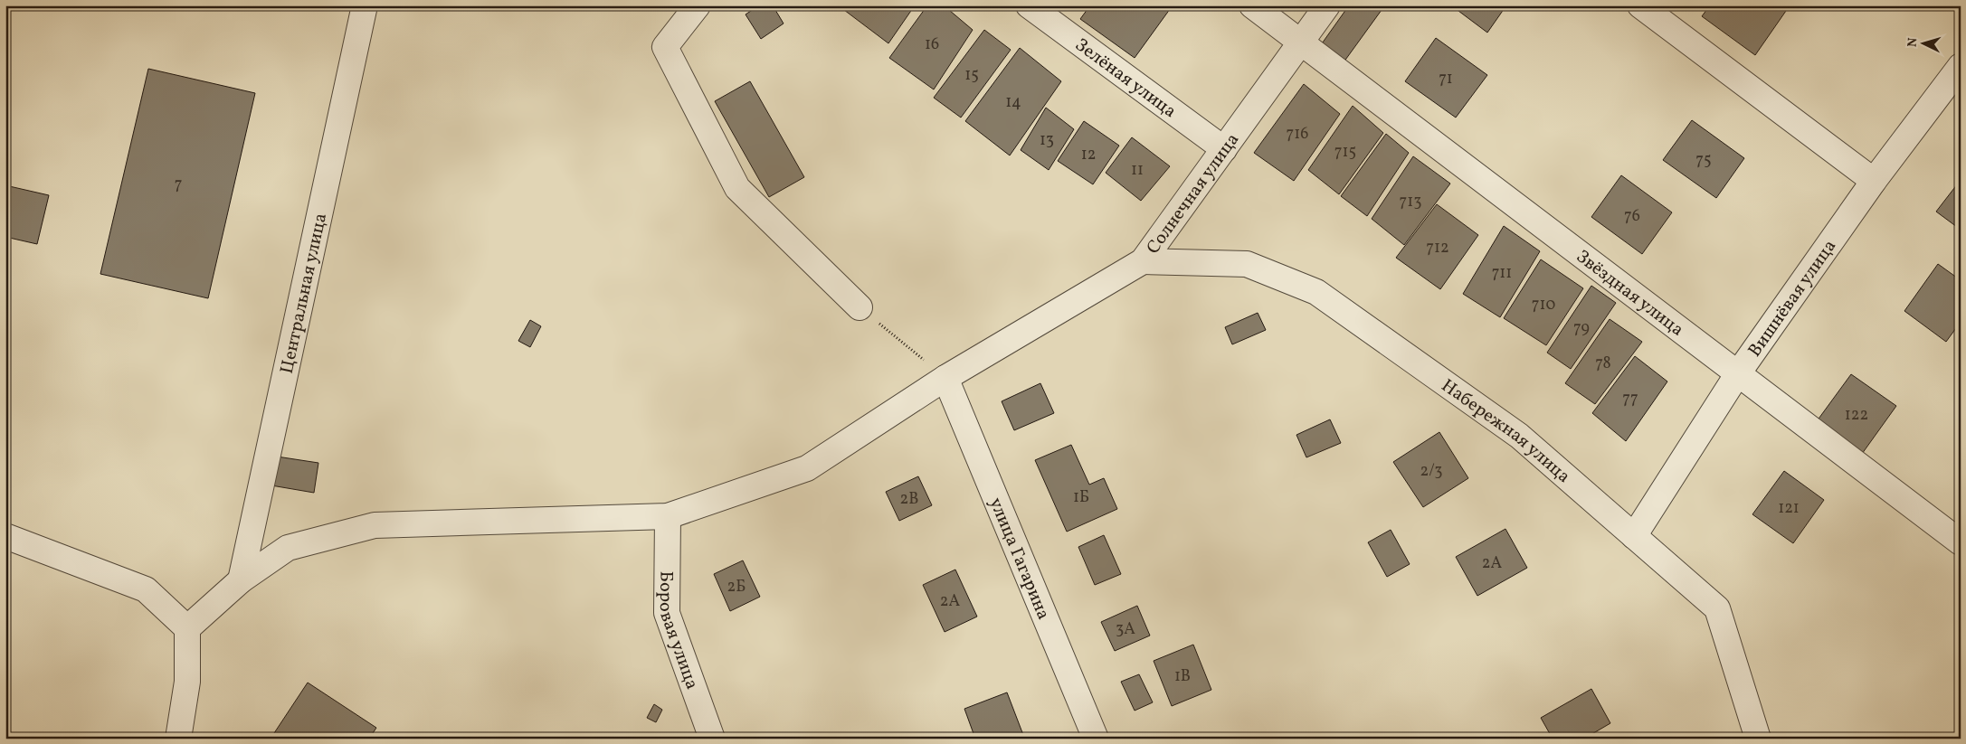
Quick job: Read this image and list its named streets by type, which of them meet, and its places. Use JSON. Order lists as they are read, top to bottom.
{
  "streets": {
    "street": [
      "Зелёная улица",
      "Солнечная улица",
      "Звёздная улица",
      "Центральная улица",
      "Вишнёвая улица",
      "Набережная улица",
      "улица Гагарина",
      "Боровая улица"
    ]
  },
  "crossings": [
    ["Зелёная улица", "Солнечная улица"],
    ["Солнечная улица", "Звёздная улица"],
    ["Солнечная улица", "Центральная улица"],
    ["Солнечная улица", "Набережная улица"],
    ["Солнечная улица", "улица Гагарина"],
    ["Солнечная улица", "Боровая улица"],
    ["Звёздная улица", "Вишнёвая улица"],
    ["Вишнёвая улица", "Набережная улица"]
  ],
  "house_numbers": [
    "16",
    "15",
    "71",
    "14",
    "716",
    "13",
    "715",
    "12",
    "75",
    "11",
    "7",
    "713",
    "76",
    "712",
    "711",
    "710",
    "79",
    "78",
    "77",
    "122",
    "2/3",
    "1Б",
    "2В",
    "121",
    "2А",
    "2Б",
    "2А",
    "3А",
    "1В"
  ],
  "north": "left"
}
